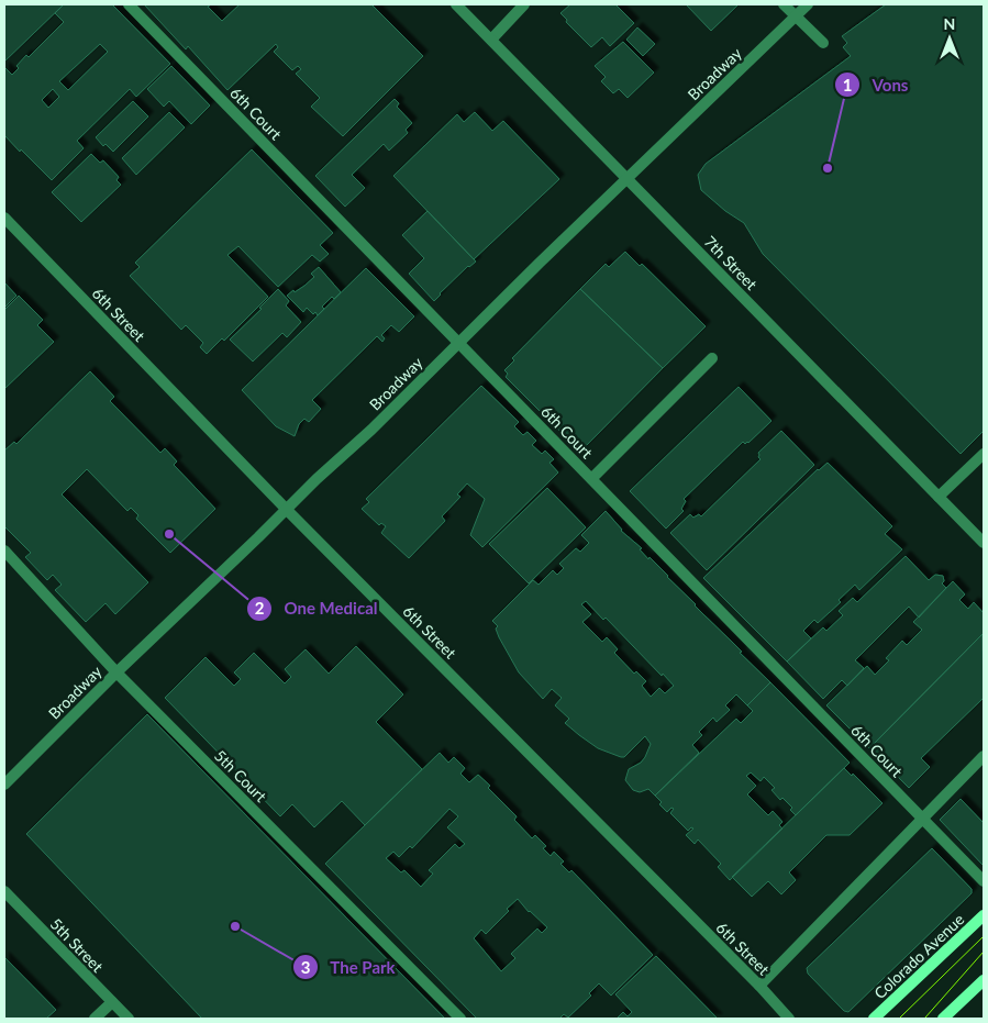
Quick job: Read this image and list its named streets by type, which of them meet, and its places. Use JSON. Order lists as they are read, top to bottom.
{
  "streets": {
    "main road": ["Colorado Avenue"],
    "street": [
      "Broadway",
      "6th Court",
      "7th Street",
      "6th Street",
      "5th Court",
      "5th Street"
    ]
  },
  "crossings": [
    ["Broadway", "6th Court"],
    ["Broadway", "7th Street"],
    ["Broadway", "6th Street"],
    ["Broadway", "5th Court"]
  ],
  "places": ["Vons", "One Medical", "The Park"],
  "north": "top"
}
